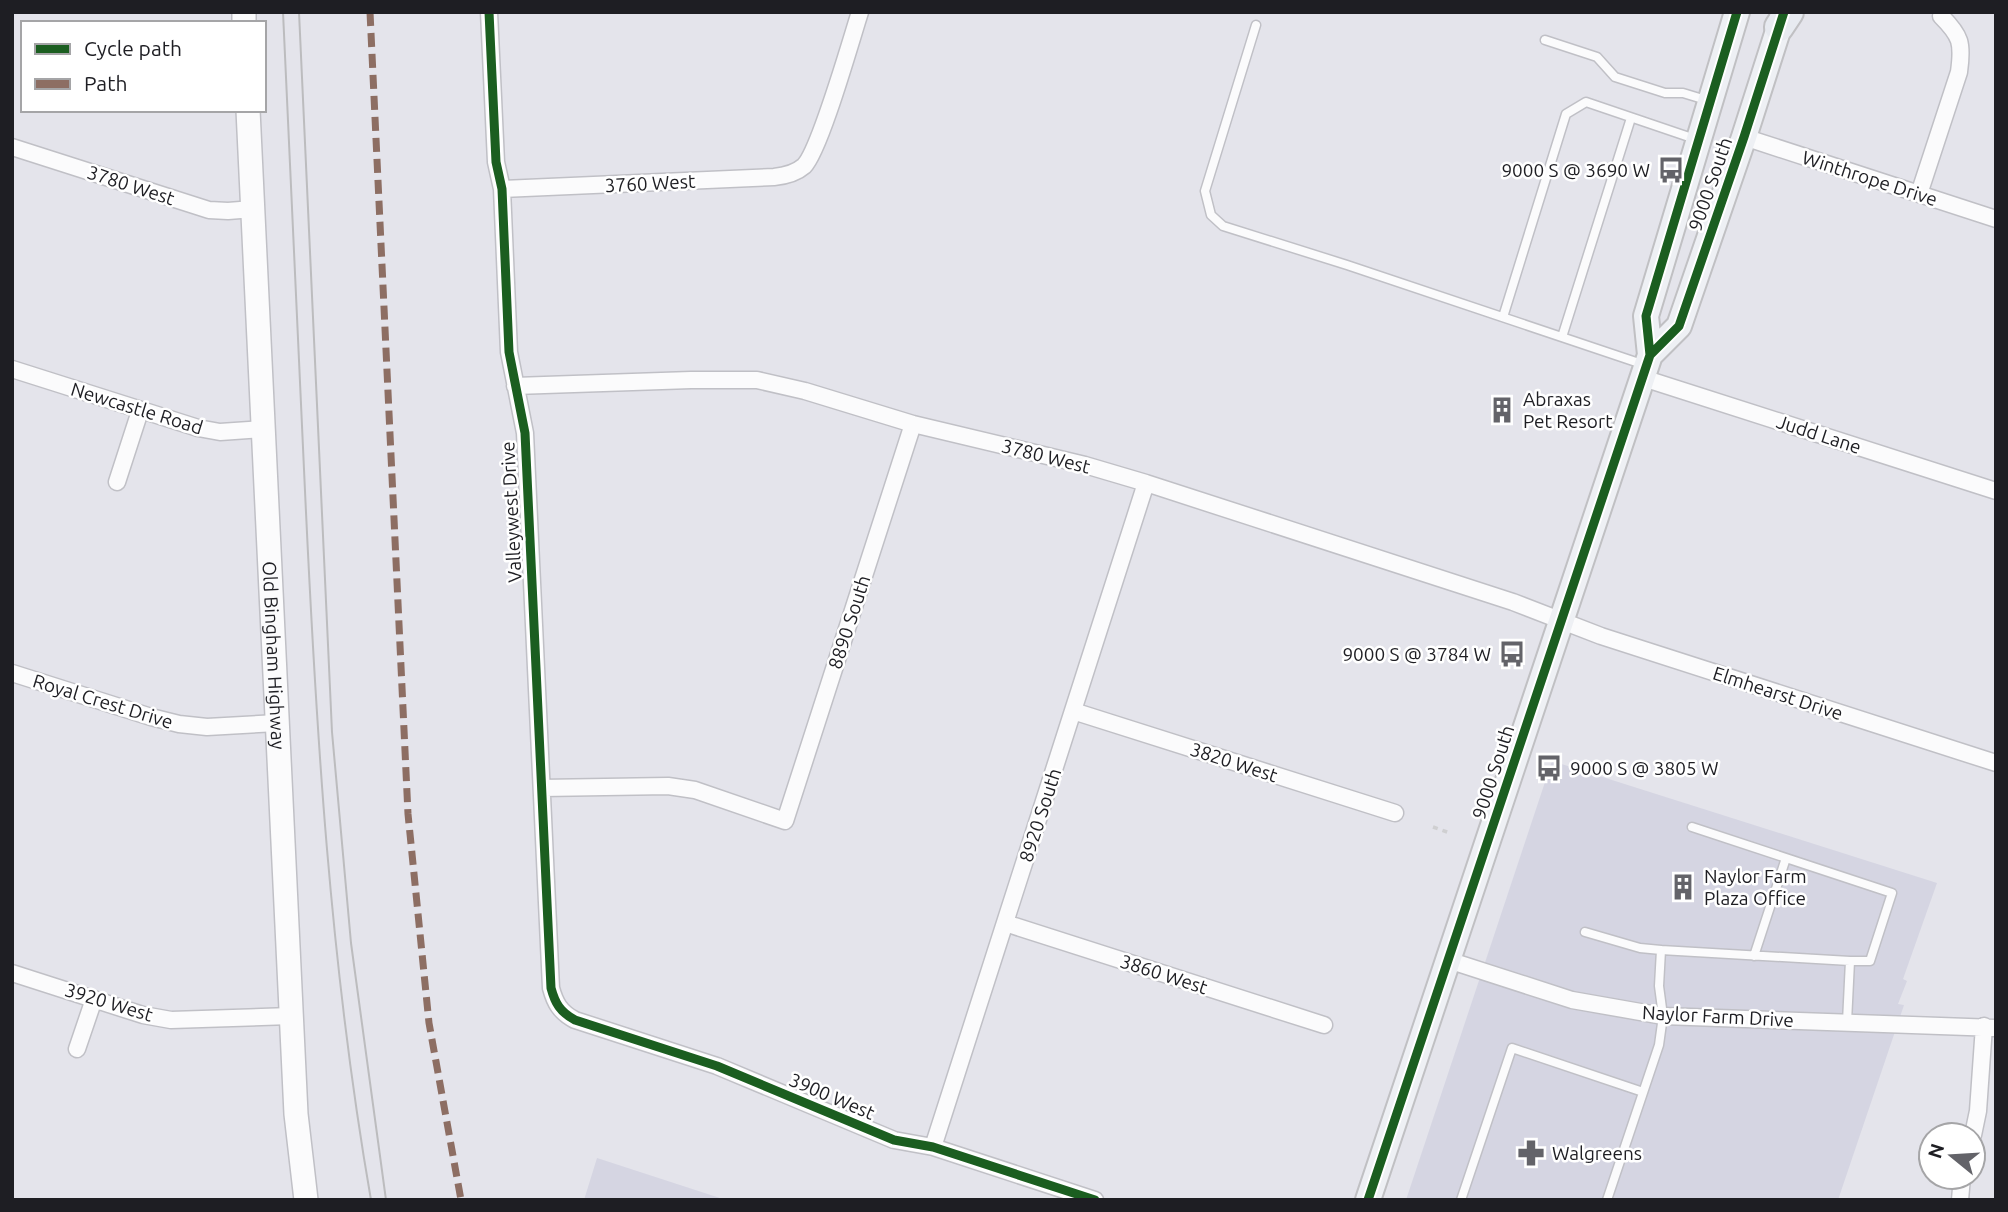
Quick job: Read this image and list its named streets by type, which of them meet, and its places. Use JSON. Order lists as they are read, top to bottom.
{
  "streets": {
    "main road": ["9000 South"],
    "street": [
      "Winthrope Drive",
      "3760 West",
      "3780 West",
      "Newcastle Road",
      "Judd Lane",
      "Valleywest Drive",
      "8890 South",
      "Old Bingham Highway",
      "Elmhearst Drive",
      "Royal Crest Drive",
      "3820 West",
      "8920 South",
      "3860 West",
      "3920 West",
      "Naylor Farm Drive",
      "3900 West"
    ]
  },
  "crossings": [
    ["Winthrope Drive", "9000 South"],
    ["3760 West", "Valleywest Drive"],
    ["9000 South", "3780 West"],
    ["9000 South", "Judd Lane"],
    ["9000 South", "Elmhearst Drive"],
    ["9000 South", "Naylor Farm Drive"],
    ["3780 West", "Valleywest Drive"],
    ["3780 West", "8890 South"],
    ["3780 West", "Old Bingham Highway"],
    ["3780 West", "Elmhearst Drive"],
    ["3780 West", "8920 South"],
    ["Newcastle Road", "Old Bingham Highway"],
    ["Valleywest Drive", "8890 South"],
    ["Valleywest Drive", "3900 West"],
    ["Old Bingham Highway", "Royal Crest Drive"],
    ["Old Bingham Highway", "3920 West"],
    ["3820 West", "8920 South"],
    ["8920 South", "3860 West"],
    ["8920 South", "3900 West"]
  ],
  "places": {
    "bus stop": ["9000 S @ 3690 W", "9000 S @ 3784 W", "9000 S @ 3805 W"],
    "building": ["Abraxas Pet Resort", "Naylor Farm Plaza Office"],
    "pharmacy": ["Walgreens"]
  },
  "legend": ["Cycle path", "Path"],
  "north": "left"
}
